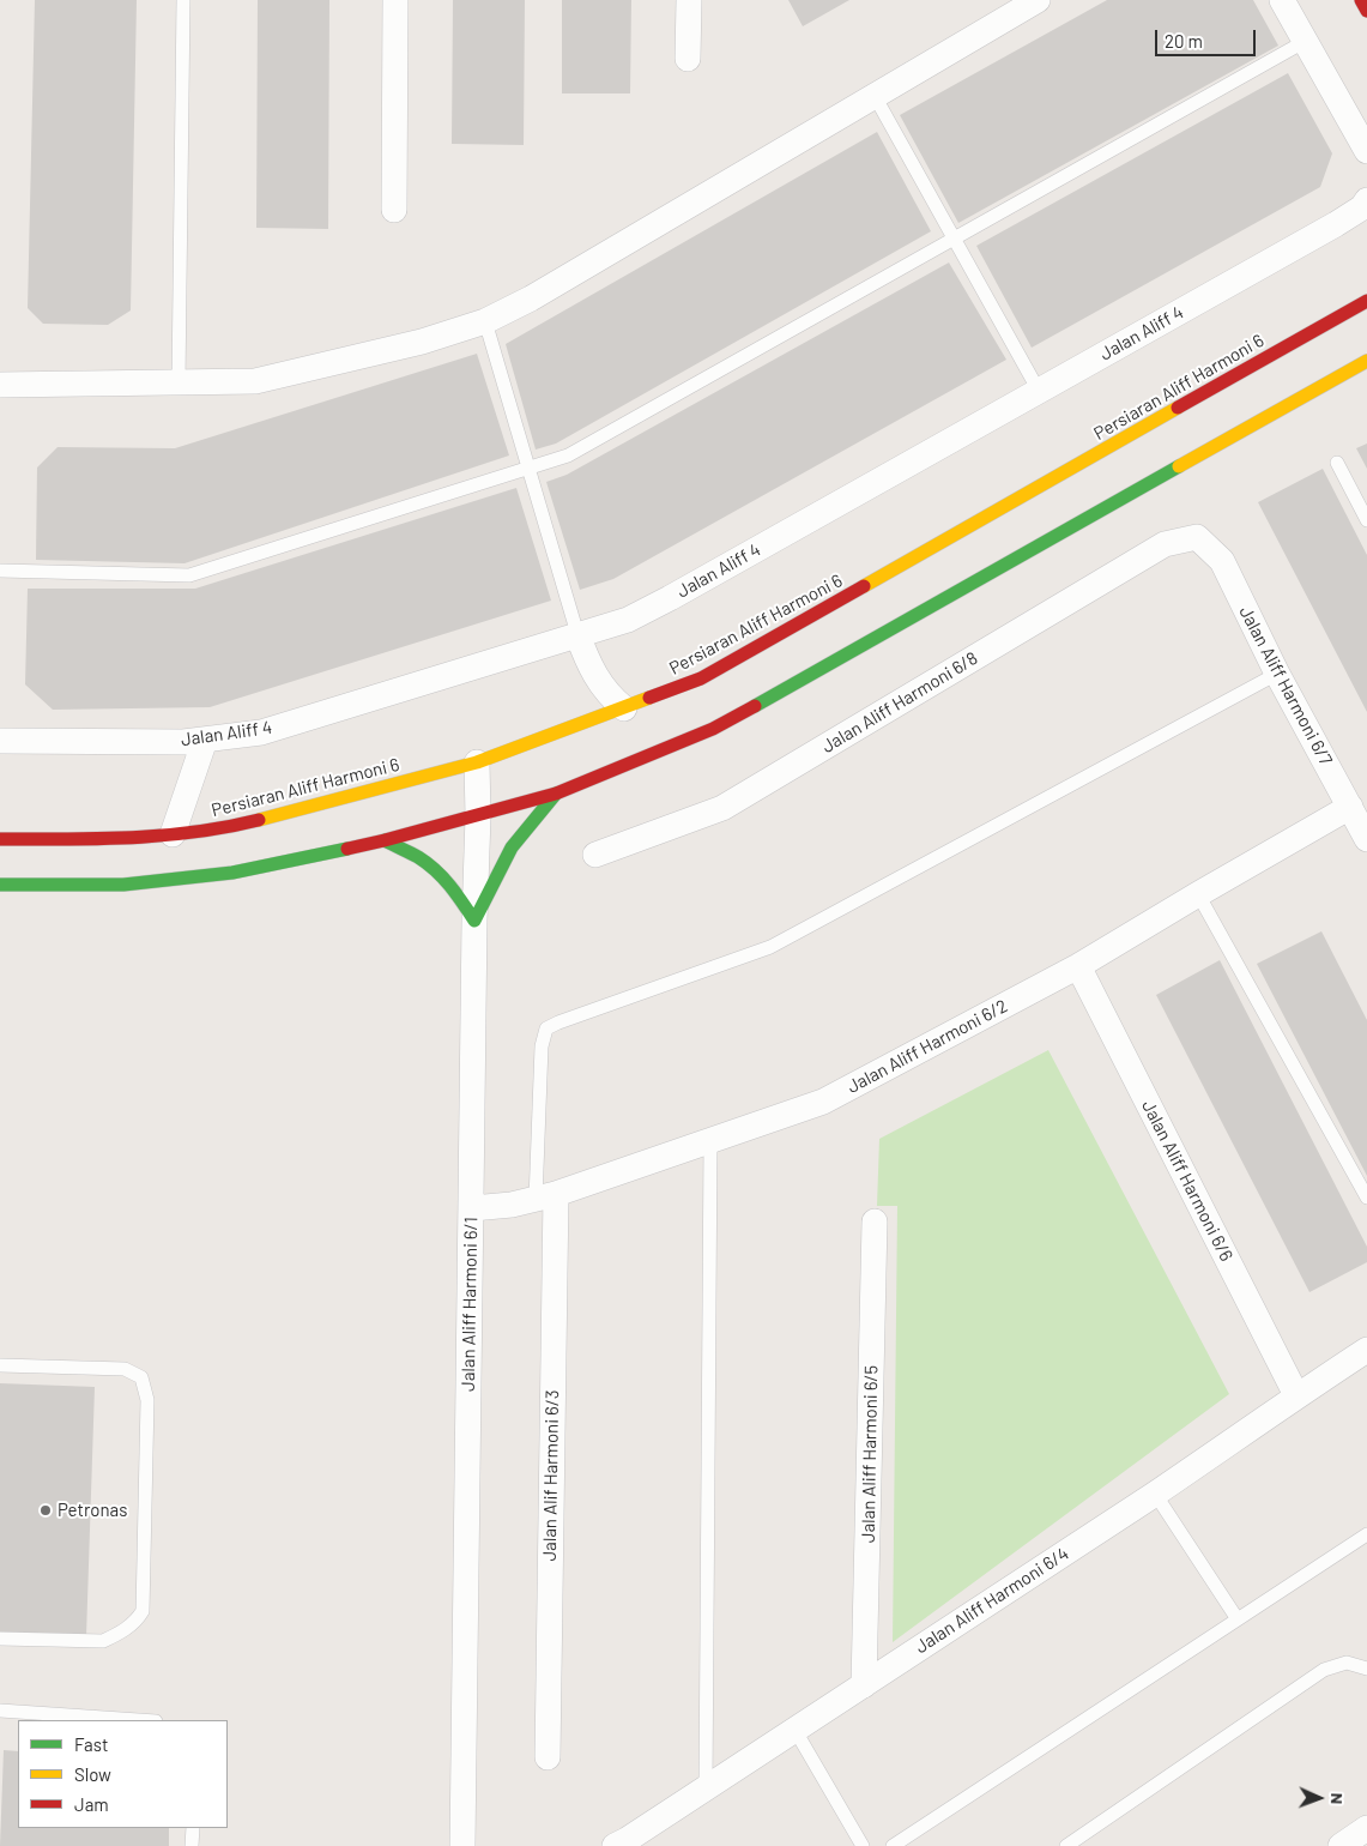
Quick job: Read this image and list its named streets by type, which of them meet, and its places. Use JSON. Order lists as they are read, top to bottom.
{
  "streets": {
    "street": [
      "Jalan Aliff 4",
      "Persiaran Aliff Harmoni 6",
      "Jalan Aliff Harmoni 6/7",
      "Jalan Aliff Harmoni 6/8",
      "Jalan Aliff Harmoni 6/2",
      "Jalan Aliff Harmoni 6/6",
      "Jalan Aliff Harmoni 6/1",
      "Jalan Aliff Harmoni 6/5",
      "Jalan Alif Harmoni 6/3",
      "Jalan Aliff Harmoni 6/4"
    ]
  },
  "crossings": [
    ["Persiaran Aliff Harmoni 6", "Jalan Aliff Harmoni 6/1"],
    ["Jalan Aliff Harmoni 6/7", "Jalan Aliff Harmoni 6/8"],
    ["Jalan Aliff Harmoni 6/7", "Jalan Aliff Harmoni 6/2"],
    ["Jalan Aliff Harmoni 6/2", "Jalan Aliff Harmoni 6/6"],
    ["Jalan Aliff Harmoni 6/2", "Jalan Aliff Harmoni 6/1"],
    ["Jalan Aliff Harmoni 6/2", "Jalan Alif Harmoni 6/3"],
    ["Jalan Aliff Harmoni 6/6", "Jalan Aliff Harmoni 6/4"],
    ["Jalan Aliff Harmoni 6/5", "Jalan Aliff Harmoni 6/4"]
  ],
  "places": ["Petronas"],
  "legend": ["Fast", "Slow", "Jam"],
  "scale_bar": "20 m",
  "north": "right"
}
